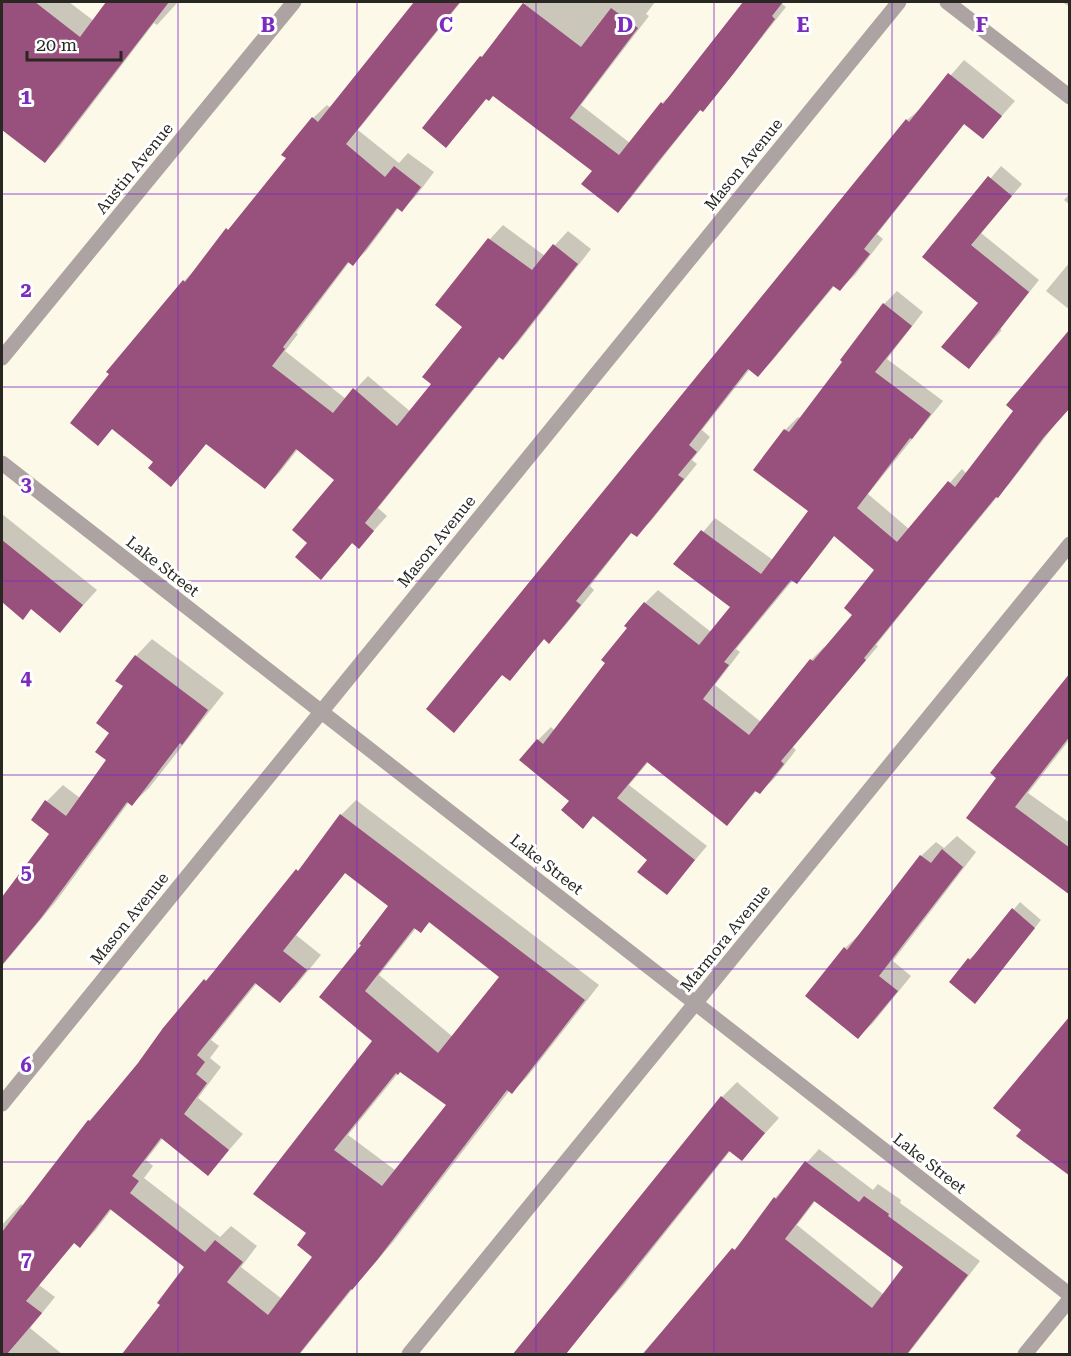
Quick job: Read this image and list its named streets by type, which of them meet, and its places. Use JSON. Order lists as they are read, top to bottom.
{
  "streets": {
    "street": [
      "Mason Avenue",
      "Austin Avenue",
      "Lake Street",
      "Marmora Avenue"
    ]
  },
  "crossings": [
    ["Mason Avenue", "Lake Street"],
    ["Lake Street", "Marmora Avenue"]
  ],
  "scale_bar": "20 m",
  "grid": {
    "columns": [
      "B",
      "C",
      "D",
      "E",
      "F"
    ],
    "rows": [
      "1",
      "2",
      "3",
      "4",
      "5",
      "6",
      "7"
    ]
  }
}
